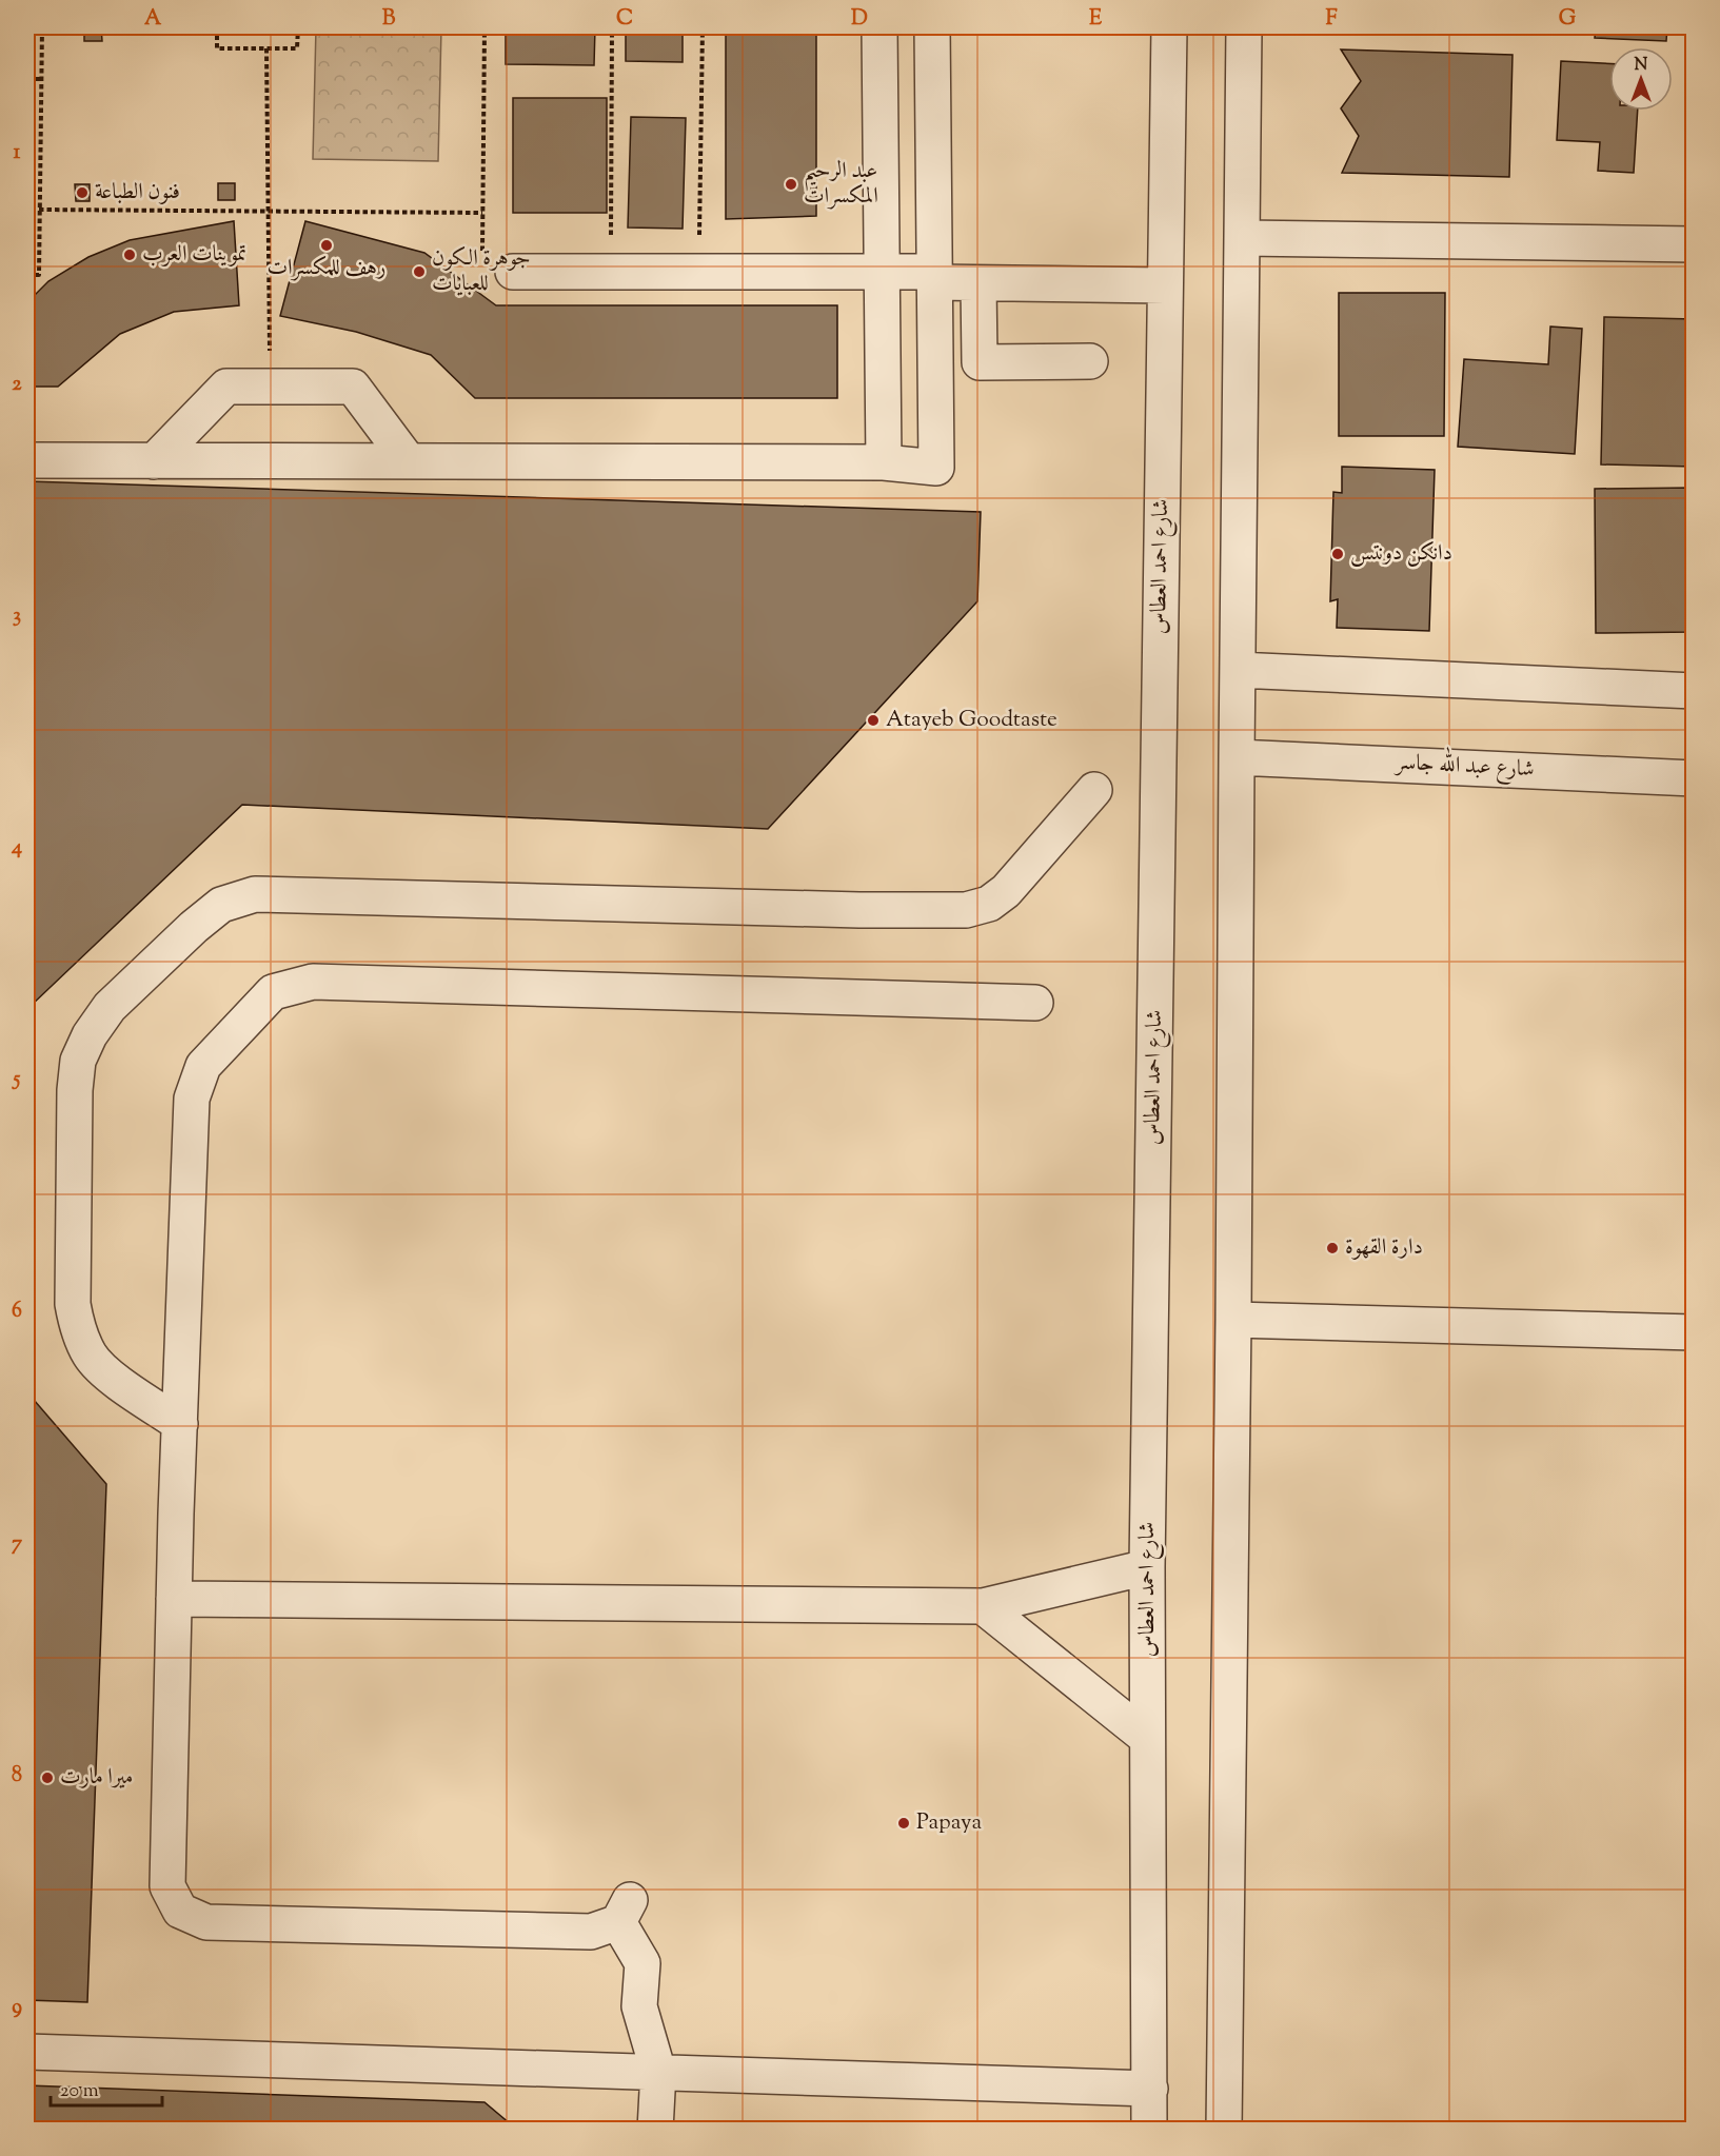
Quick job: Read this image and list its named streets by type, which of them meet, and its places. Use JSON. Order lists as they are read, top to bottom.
{
  "streets": {
    "street": ["شارع احمد العطاس", "شارع عبد الله جاسر"]
  },
  "places": [
    "عبد الرحيم المكسرات",
    "فنون الطباعة",
    "رهف للمكسرات",
    "تموينات العرب",
    "جوهرة الكون للعبايات",
    "دانكن دونتس",
    "Atayeb Goodtaste",
    "دارة القهوة",
    "ميرا مارت",
    "Papaya"
  ],
  "scale_bar": "20 m",
  "north": "top",
  "grid": {
    "columns": [
      "A",
      "B",
      "C",
      "D",
      "E",
      "F",
      "G"
    ],
    "rows": [
      "1",
      "2",
      "3",
      "4",
      "5",
      "6",
      "7",
      "8",
      "9"
    ]
  }
}
